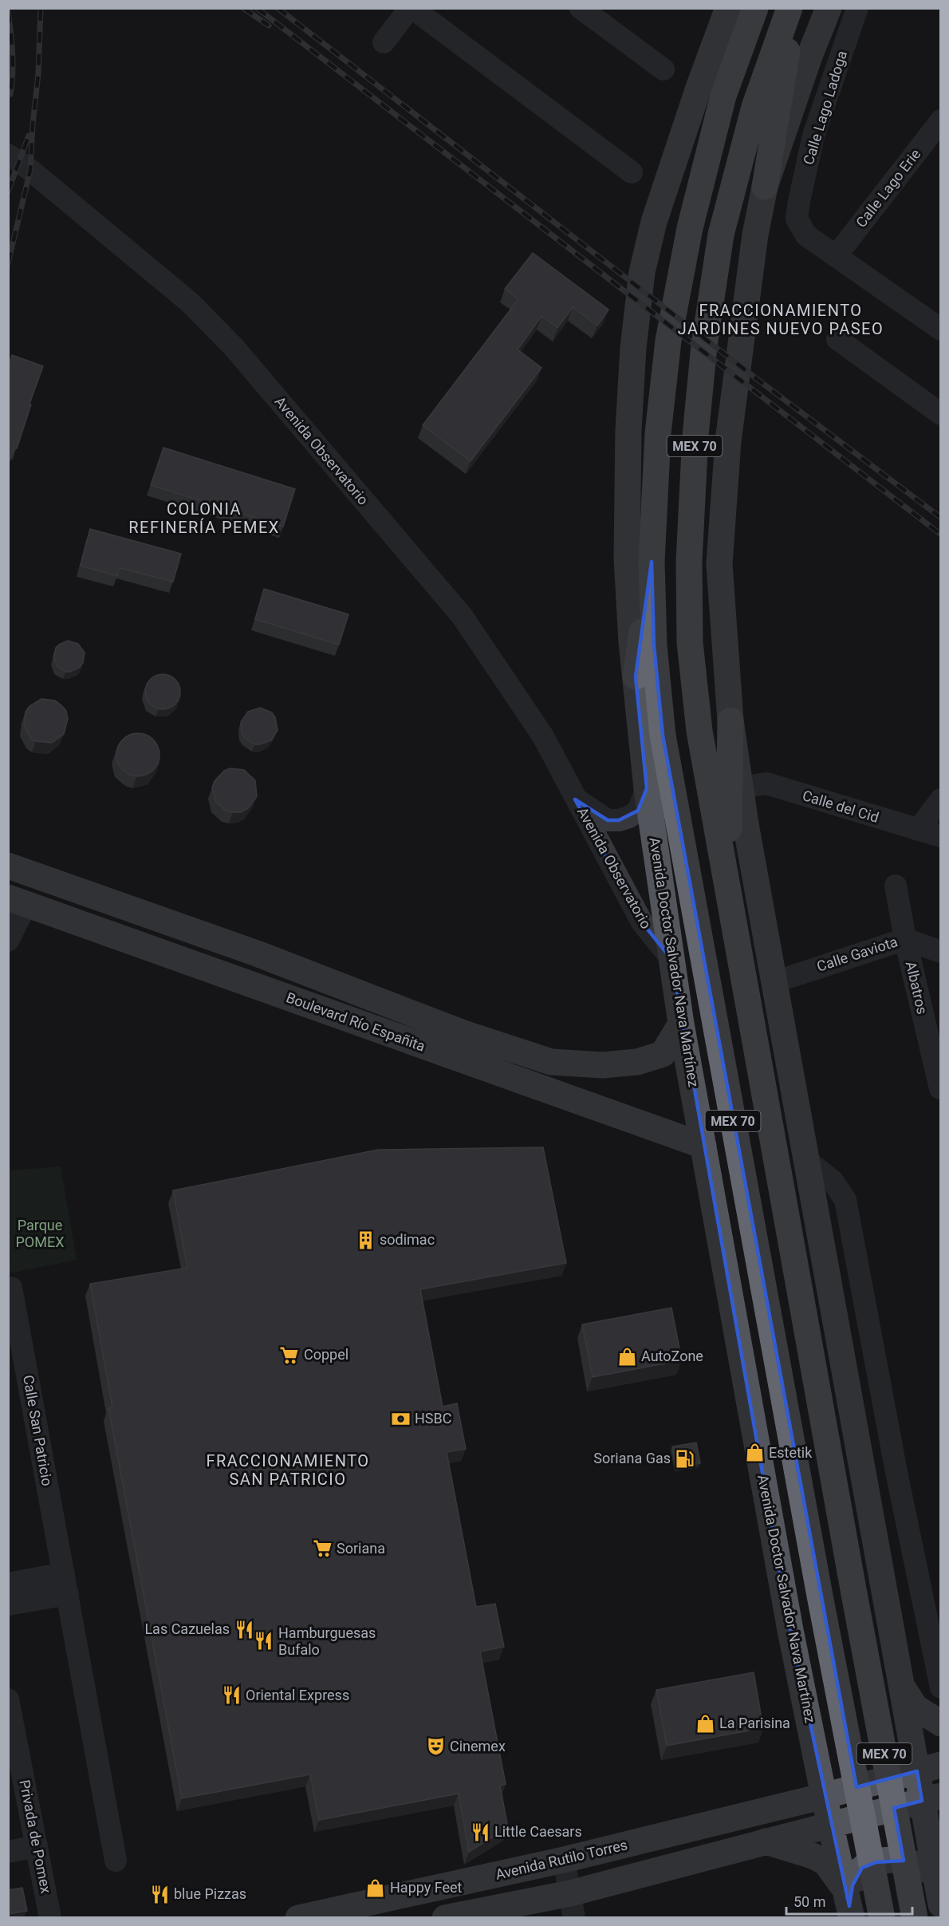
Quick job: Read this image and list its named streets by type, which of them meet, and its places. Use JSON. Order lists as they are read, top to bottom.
{
  "streets": {
    "highway": ["MEX 70", "Avenida Doctor Salvador Nava Martínez"],
    "main road": ["Boulevard Río Españita", "Avenida Rutilo Torres"],
    "street": [
      "Calle Lago Ladoga",
      "Calle Lago Erie",
      "Avenida Observatorio",
      "Calle del Cid",
      "Calle Gaviota",
      "Albatros",
      "Calle San Patricio",
      "Privada de Pomex"
    ]
  },
  "crossings": [
    ["Calle Lago Ladoga", "Calle Lago Erie"],
    ["Avenida Observatorio", "Avenida Doctor Salvador Nava Martínez"],
    ["Calle Gaviota", "Albatros"],
    ["Avenida Doctor Salvador Nava Martínez", "Boulevard Río Españita"],
    ["Avenida Doctor Salvador Nava Martínez", "Avenida Rutilo Torres"]
  ],
  "districts": ["FRACCIONAMIENTO JARDINES NUEVO PASEO", "COLONIA REFINERÍA PEMEX", "FRACCIONAMIENTO SAN PATRICIO"],
  "parks": ["Parque POMEX"],
  "places": {
    "building": ["sodimac"],
    "supermarket": ["Coppel", "Soriana"],
    "shop": [
      "AutoZone",
      "Estetik",
      "La Parisina",
      "Happy Feet"
    ],
    "bank": ["HSBC"],
    "fuel station": ["Soriana Gas"],
    "restaurant": [
      "Las Cazuelas",
      "Hamburguesas Bufalo",
      "Oriental Express",
      "Little Caesars",
      "blue Pizzas"
    ],
    "theatre": ["Cinemex"]
  },
  "scale_bar": "50 m"
}
